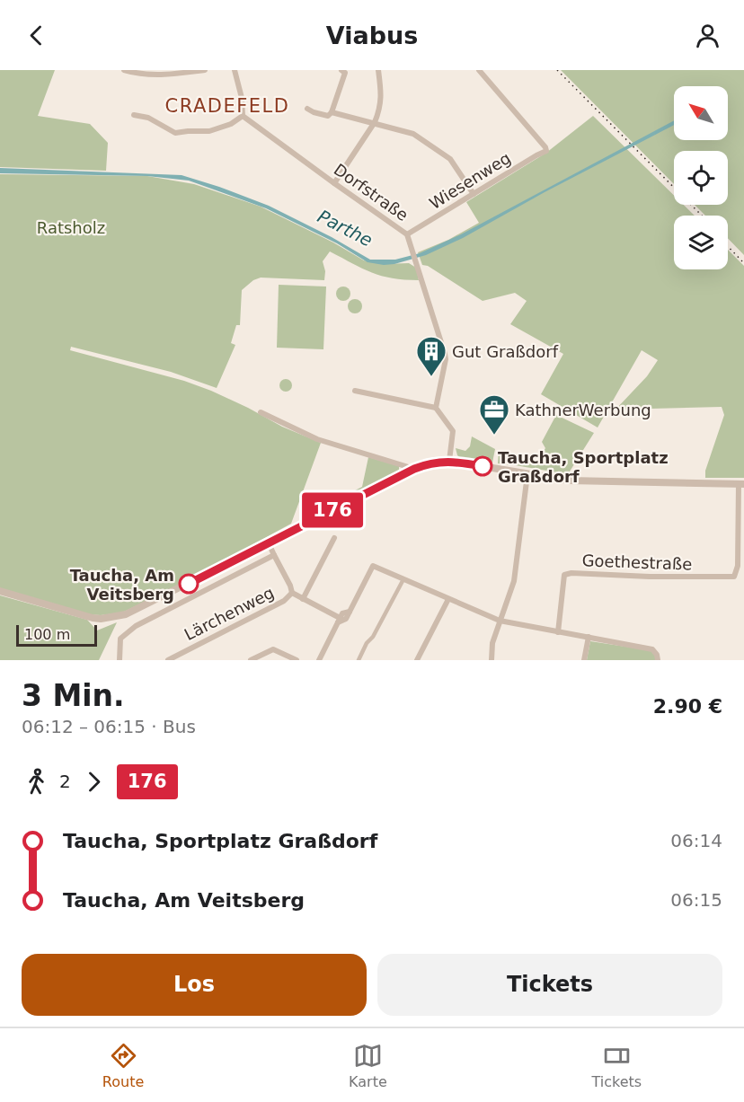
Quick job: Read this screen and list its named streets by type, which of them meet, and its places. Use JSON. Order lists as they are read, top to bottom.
{
  "streets": {
    "street": [
      "Wiesenweg",
      "Dorfstraße",
      "Goethestraße",
      "Lärchenweg"
    ]
  },
  "crossings": [
    ["Wiesenweg", "Dorfstraße"]
  ],
  "districts": ["CRADEFELD"],
  "water": ["Parthe"],
  "parks": ["Ratsholz"],
  "places": {
    "building": ["Gut Graßdorf"],
    "office": ["KathnerWerbung"],
    "other": ["Taucha, Sportplatz Graßdorf", "Taucha, Am Veitsberg"]
  },
  "lines": ["bus line 176"],
  "scale_bar": "100 m",
  "north": "top left",
  "page": {
    "header": "Viabus",
    "on_map": "176",
    "scale": "100 m",
    "heading": ["3 Min.", "06:12 – 06:15 · Bus", "2.90 €"],
    "legs": ["2", "176"],
    "list": [
      {
        "name": "Taucha, Sportplatz Graßdorf",
        "value": "06:14"
      },
      {
        "name": "Taucha, Am Veitsberg",
        "value": "06:15"
      }
    ],
    "buttons": ["Los", "Tickets"],
    "tabs": ["Route", "Karte", "Tickets"]
  }
}
